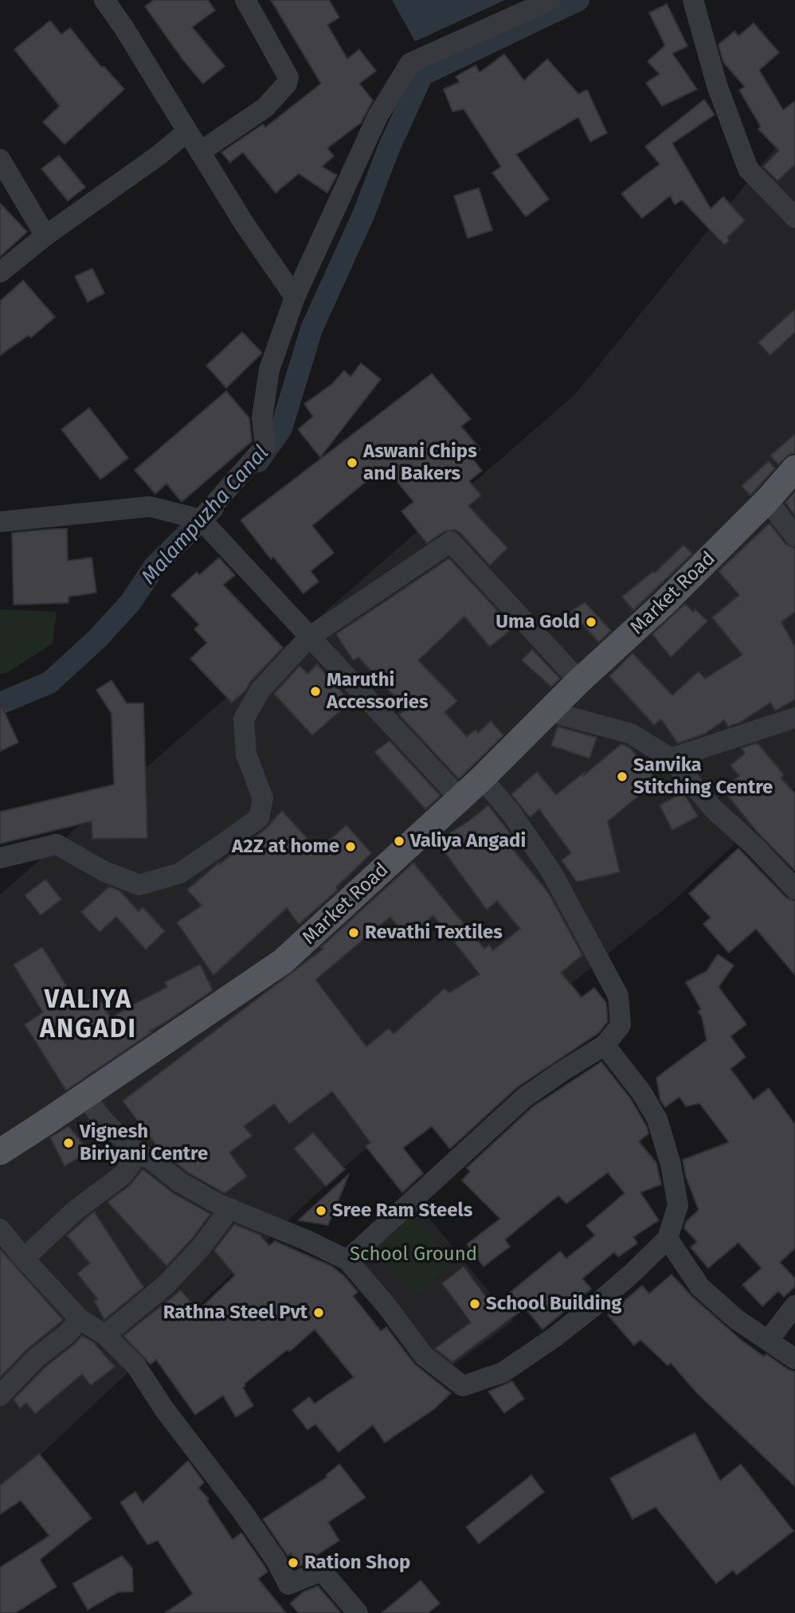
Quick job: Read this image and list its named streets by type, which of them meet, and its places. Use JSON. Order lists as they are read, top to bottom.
{
  "streets": {
    "main road": ["Market Road"]
  },
  "districts": ["VALIYA ANGADI"],
  "water": ["Malampuzha Canal"],
  "parks": ["School Ground"],
  "places": [
    "Aswani Chips and Bakers",
    "Uma Gold",
    "Maruthi Accessories",
    "Sanvika Stitching Centre",
    "Valiya Angadi",
    "A2Z at home",
    "Revathi Textiles",
    "Vignesh Biriyani Centre",
    "Sree Ram Steels",
    "School Building",
    "Rathna Steel Pvt",
    "Ration Shop"
  ]
}
